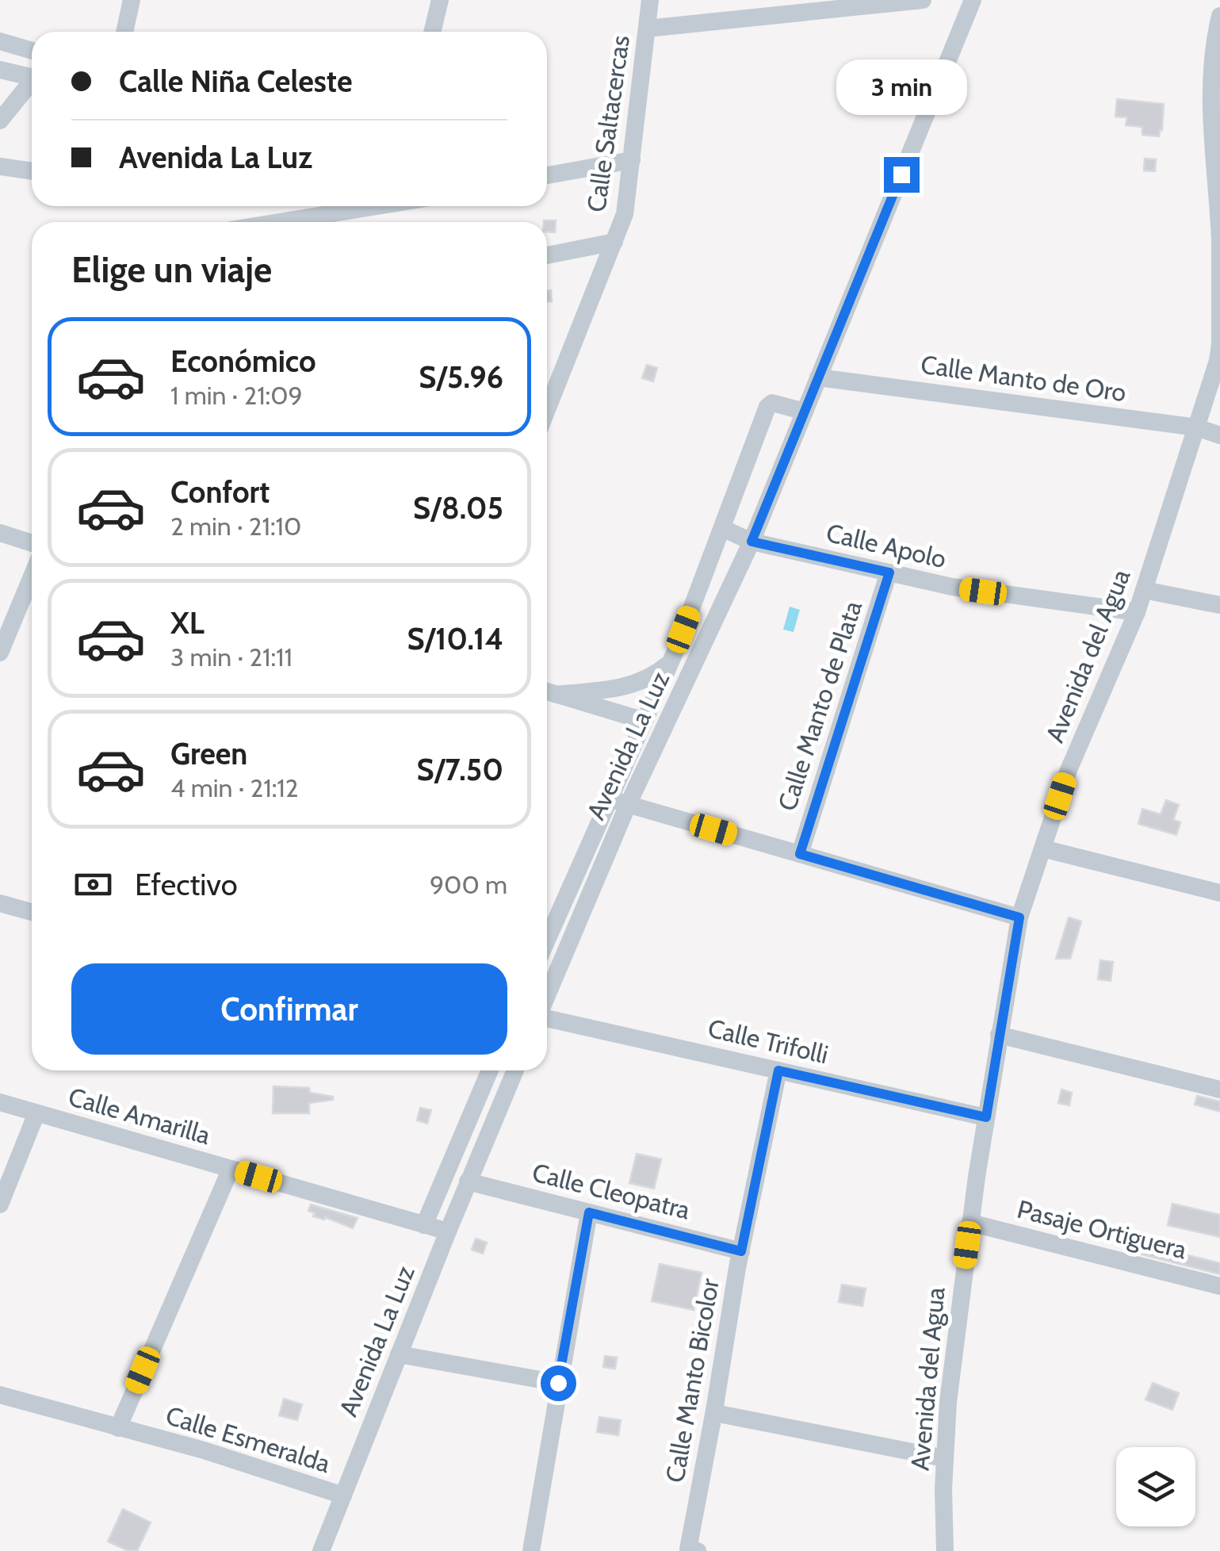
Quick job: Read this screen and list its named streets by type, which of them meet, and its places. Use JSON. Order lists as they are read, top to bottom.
{
  "streets": {
    "street": [
      "Calle Saltacercas",
      "Calle Manto de Oro",
      "Calle Apolo",
      "Avenida del Agua",
      "Calle Manto de Plata",
      "Avenida La Luz",
      "Calle Trifolli",
      "Calle Amarilla",
      "Calle Cleopatra",
      "Pasaje Ortiguera",
      "Calle Manto Bicolor",
      "Calle Esmeralda"
    ]
  },
  "crossings": [
    ["Calle Manto de Oro", "Avenida del Agua"],
    ["Calle Manto de Oro", "Avenida La Luz"],
    ["Calle Apolo", "Avenida del Agua"],
    ["Calle Apolo", "Calle Manto de Plata"],
    ["Calle Apolo", "Avenida La Luz"],
    ["Avenida del Agua", "Calle Trifolli"],
    ["Avenida del Agua", "Pasaje Ortiguera"],
    ["Avenida La Luz", "Calle Amarilla"],
    ["Avenida La Luz", "Calle Cleopatra"],
    ["Avenida La Luz", "Calle Esmeralda"],
    ["Calle Trifolli", "Calle Manto Bicolor"],
    ["Calle Cleopatra", "Calle Manto Bicolor"]
  ],
  "page": {
    "banner": ["Calle Niña Celeste", "Avenida La Luz"],
    "bubble": "3 min",
    "heading": "Elige un viaje",
    "list": [
      {
        "name": "Económico",
        "note": "1 min · 21:09",
        "value": "S/5.96"
      },
      {
        "name": "Confort",
        "note": "2 min · 21:10",
        "value": "S/8.05"
      },
      {
        "name": "XL",
        "note": "3 min · 21:11",
        "value": "S/10.14"
      },
      {
        "name": "Green",
        "note": "4 min · 21:12",
        "value": "S/7.50"
      }
    ],
    "pay": ["Efectivo", "900 m"],
    "buttons": "Confirmar"
  }
}
